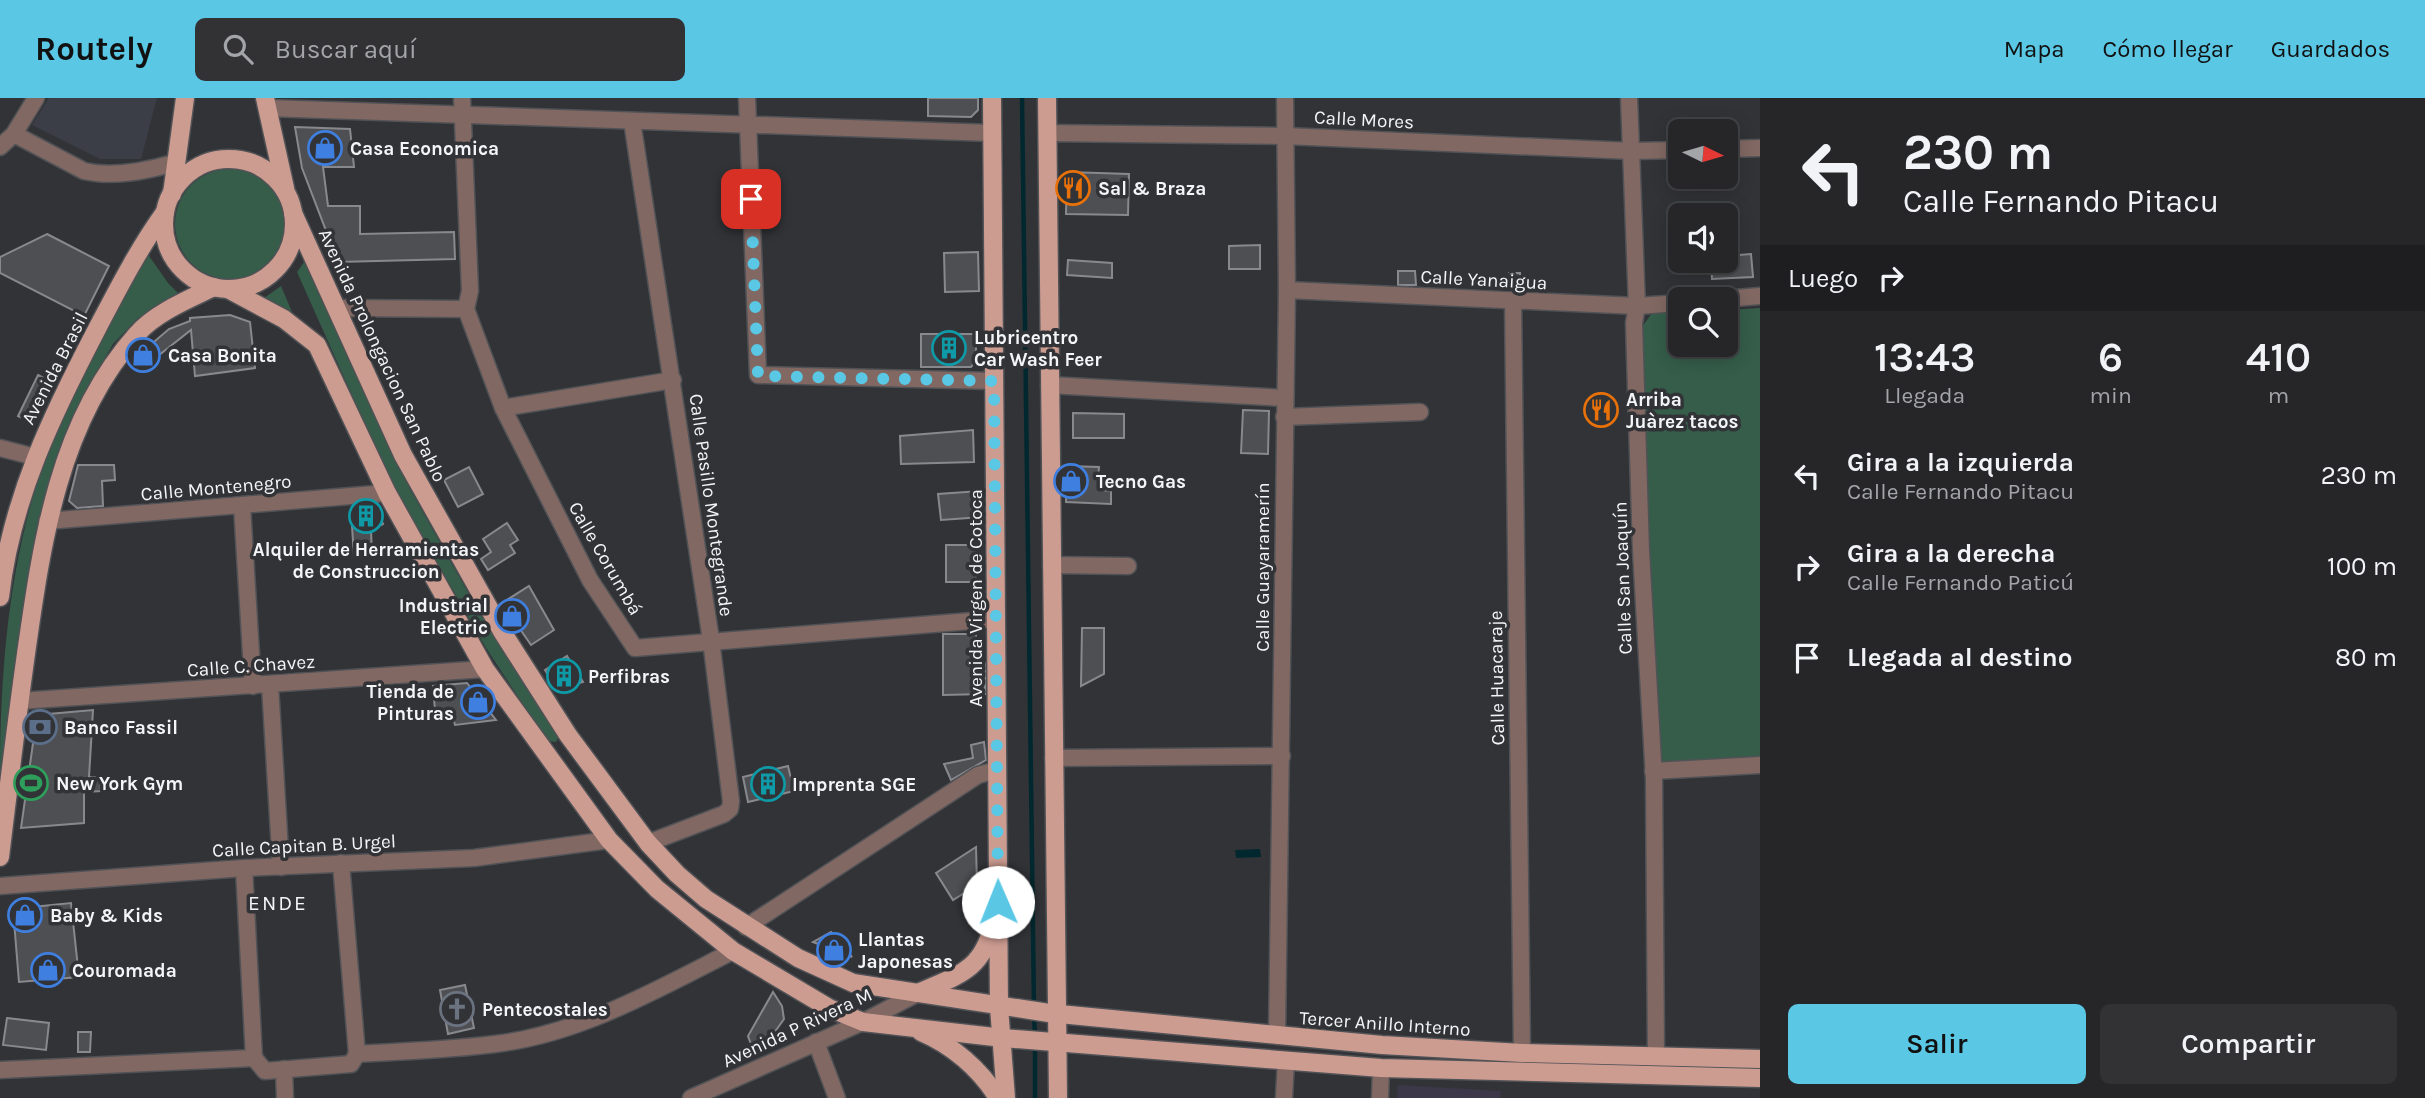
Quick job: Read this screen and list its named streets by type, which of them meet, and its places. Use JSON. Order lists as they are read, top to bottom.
{
  "streets": {
    "main road": [
      "Avenida Prolongacion San Pablo",
      "Avenida Brasil",
      "Avenida Virgen de Cotoca",
      "Tercer Anillo Interno"
    ],
    "street": [
      "Calle Mores",
      "Calle Yanaigua",
      "Calle Montenegro",
      "Calle Pasillo Montegrande",
      "Calle Corumbá",
      "Calle Guayaramerín",
      "Calle San Joaquín",
      "Calle C. Chavez",
      "Calle Huacaraje",
      "Calle Capitan B. Urgel",
      "Avenida P Rivera M"
    ]
  },
  "crossings": [
    ["Calle Mores", "Calle Guayaramerín"],
    ["Calle Mores", "Calle San Joaquín"],
    ["Calle Yanaigua", "Calle Guayaramerín"],
    ["Calle Yanaigua", "Calle San Joaquín"],
    ["Calle Yanaigua", "Calle Huacaraje"],
    ["Avenida Prolongacion San Pablo", "Avenida Brasil"],
    ["Avenida Prolongacion San Pablo", "Calle Pasillo Montegrande"],
    ["Avenida Prolongacion San Pablo", "Avenida Virgen de Cotoca"],
    ["Avenida Prolongacion San Pablo", "Tercer Anillo Interno"],
    ["Avenida Prolongacion San Pablo", "Avenida P Rivera M"],
    ["Calle Pasillo Montegrande", "Calle Corumbá"],
    ["Calle Corumbá", "Avenida Virgen de Cotoca"],
    ["Calle Guayaramerín", "Tercer Anillo Interno"],
    ["Calle San Joaquín", "Tercer Anillo Interno"],
    ["Avenida Virgen de Cotoca", "Tercer Anillo Interno"],
    ["Calle Huacaraje", "Tercer Anillo Interno"]
  ],
  "districts": ["ENDE"],
  "places": {
    "shop": [
      "Casa Economica",
      "Casa Bonita",
      "Tecno Gas",
      "Industrial Electric",
      "Tienda de Pinturas",
      "Baby & Kids",
      "Llantas Japonesas",
      "Couromada"
    ],
    "restaurant": ["Sal & Braza", "Arriba Juàrez tacos"],
    "building": [
      "Lubricentro Car Wash Feer",
      "Alquiler de Herramientas de Construccion",
      "Perfibras",
      "Imprenta SGE"
    ],
    "bank": ["Banco Fassil"],
    "sports": ["New York Gym"],
    "church": ["Pentecostales"]
  },
  "north": "right",
  "page": {
    "header": "Routely",
    "search": "Buscar aquí",
    "nav": ["Mapa", "Cómo llegar", "Guardados"],
    "turn": ["230 m", "Calle Fernando Pitacu"],
    "then": "Luego",
    "eta": [
      "13:43",
      "Llegada",
      "6",
      "min",
      "410",
      "m"
    ],
    "list": [
      {
        "name": "Gira a la izquierda",
        "note": "Calle Fernando Pitacu",
        "value": "230 m"
      },
      {
        "name": "Gira a la derecha",
        "note": "Calle Fernando Paticú",
        "value": "100 m"
      },
      {
        "name": "Llegada al destino",
        "value": "80 m"
      }
    ],
    "buttons": ["Salir", "Compartir"]
  }
}
